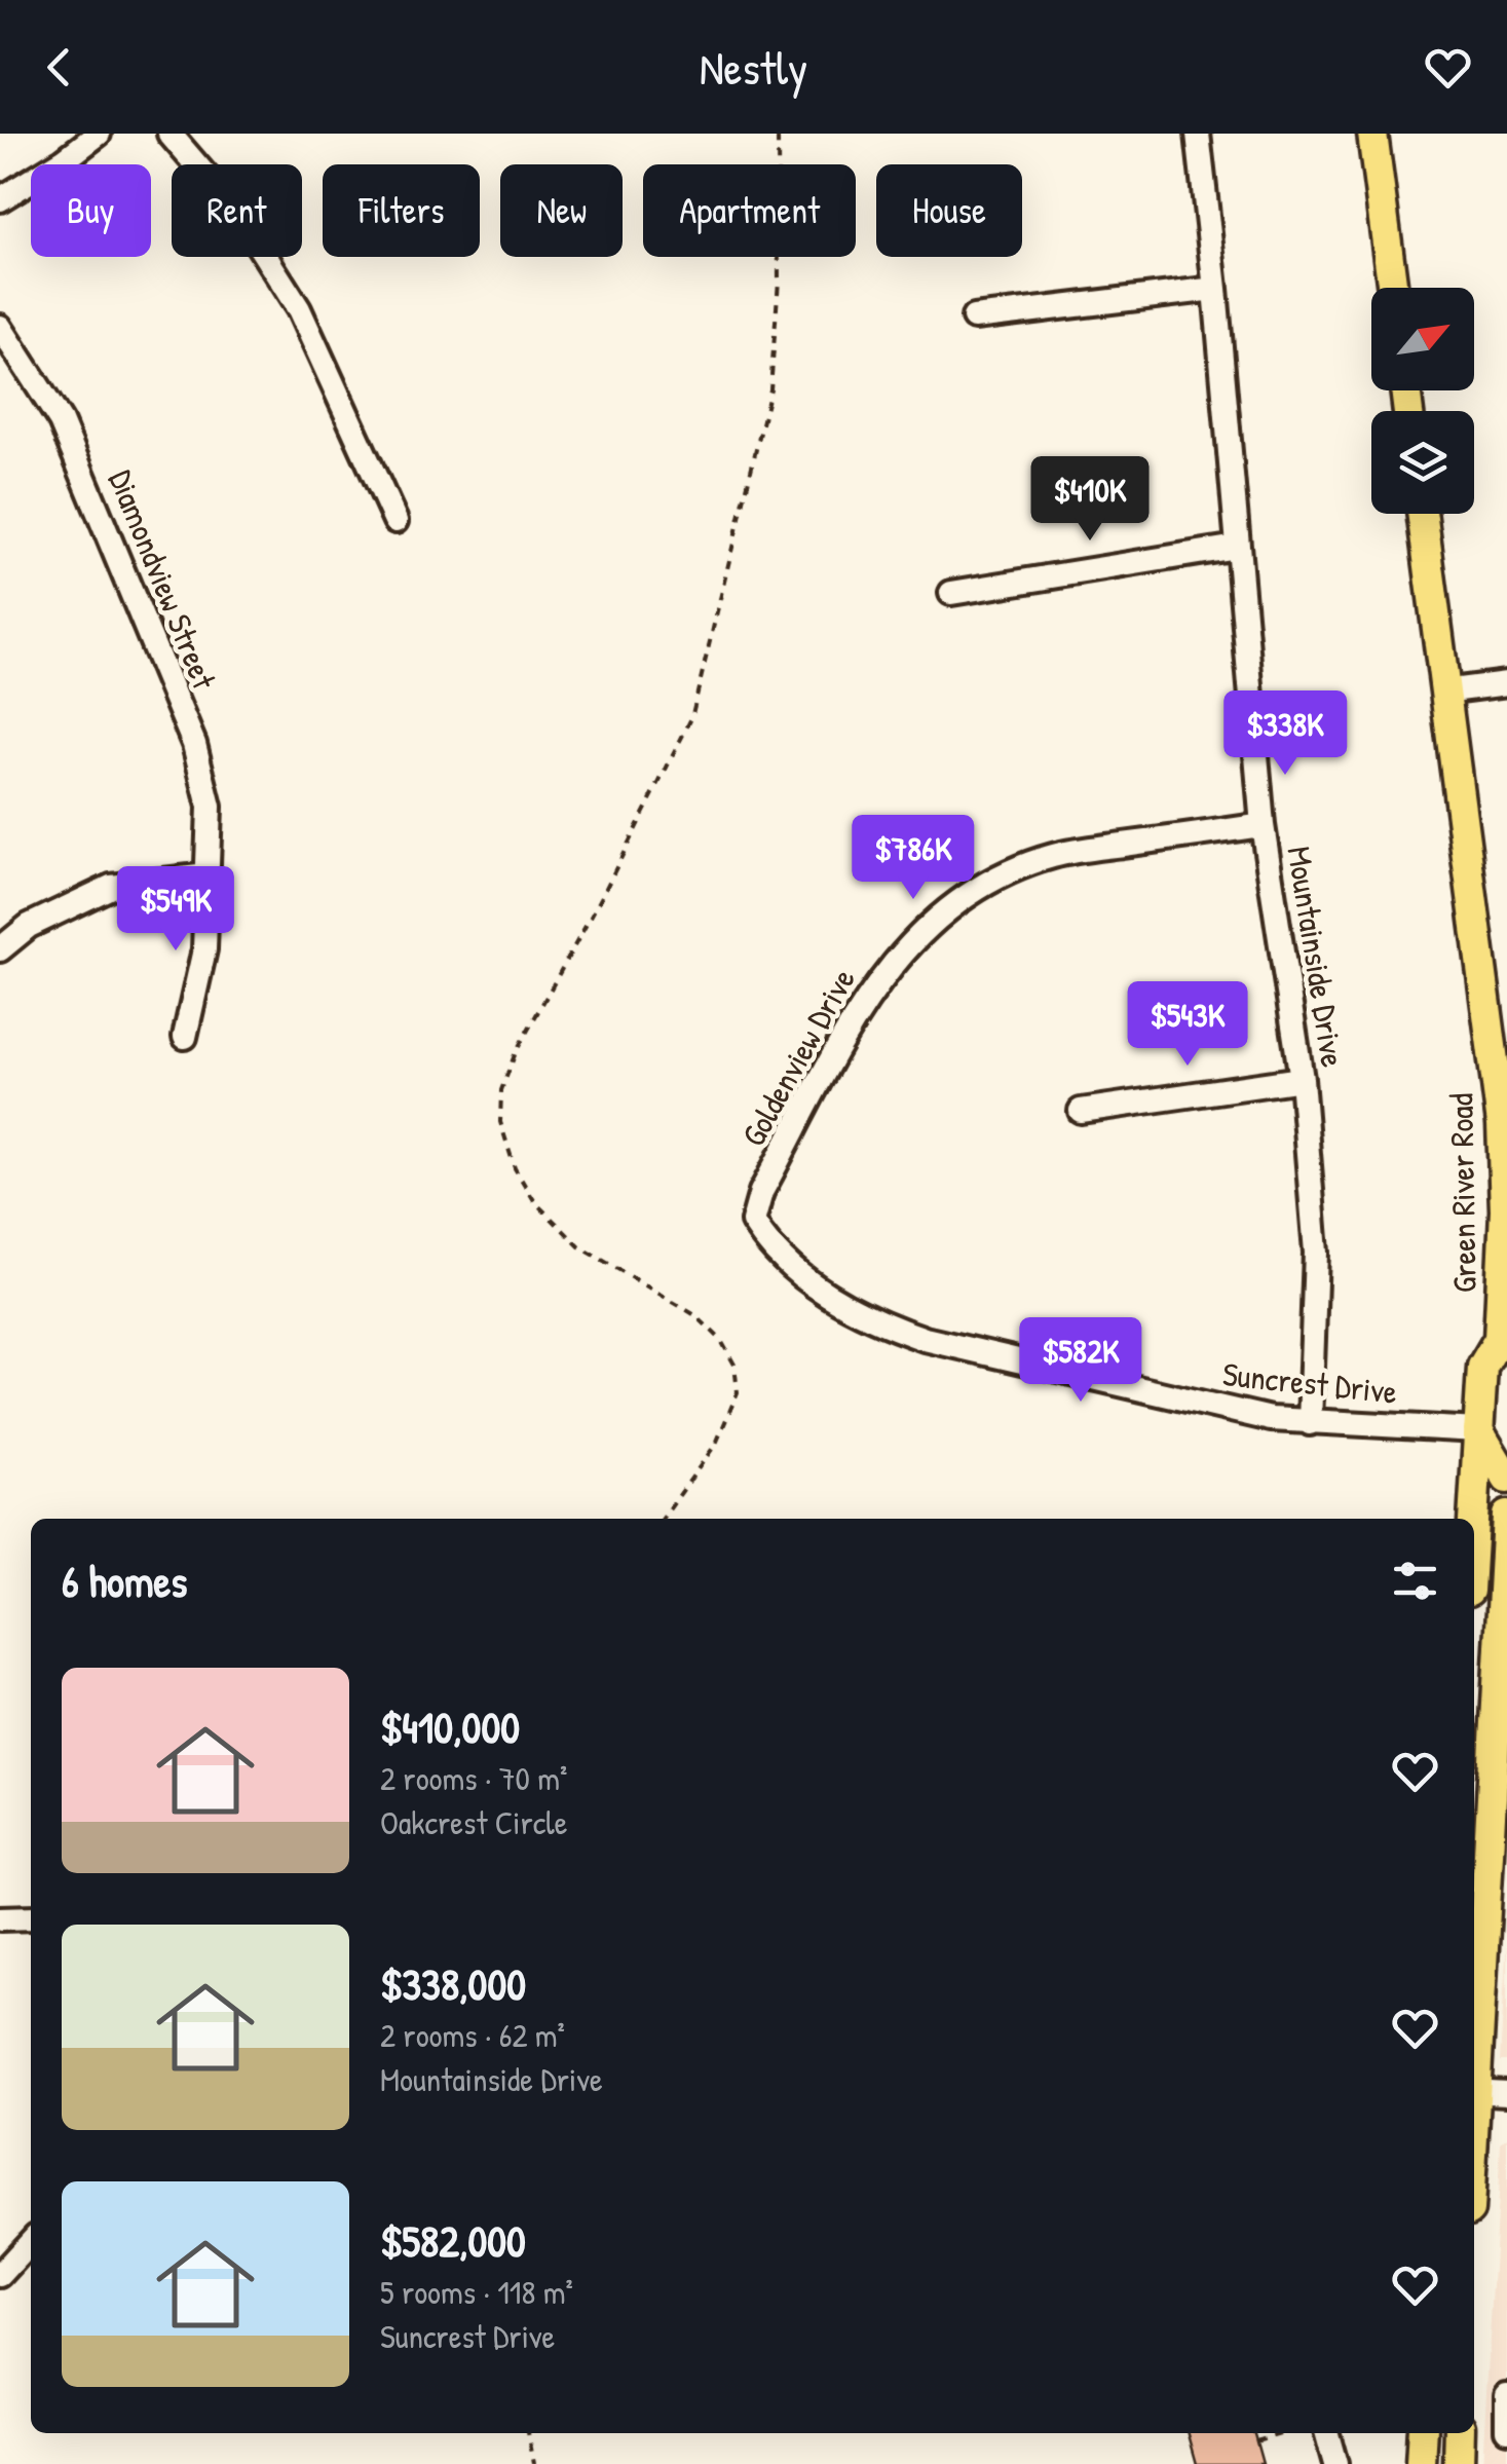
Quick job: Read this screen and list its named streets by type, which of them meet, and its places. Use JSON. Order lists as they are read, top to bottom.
{
  "streets": {
    "main road": ["Green River Road"],
    "street": [
      "Diamondview Street",
      "Mountainside Drive",
      "Goldenview Drive",
      "Suncrest Drive"
    ]
  },
  "crossings": [
    ["Mountainside Drive", "Goldenview Drive"],
    ["Mountainside Drive", "Suncrest Drive"],
    ["Goldenview Drive", "Suncrest Drive"],
    ["Green River Road", "Suncrest Drive"]
  ],
  "north": "top right",
  "page": {
    "header": "Nestly",
    "chip": [
      "Buy",
      "Rent",
      "Filters",
      "New",
      "Apartment",
      "House"
    ],
    "price": [
      "$410K",
      "$338K",
      "$786K",
      "$549K",
      "$543K",
      "$582K"
    ],
    "heading": "6 homes",
    "list": [
      {
        "name": "$410,000",
        "note": "2 rooms · 70 m² · Oakcrest Circle"
      },
      {
        "name": "$338,000",
        "note": "2 rooms · 62 m² · Mountainside Drive"
      },
      {
        "name": "$582,000",
        "note": "5 rooms · 118 m² · Suncrest Drive"
      }
    ]
  }
}
